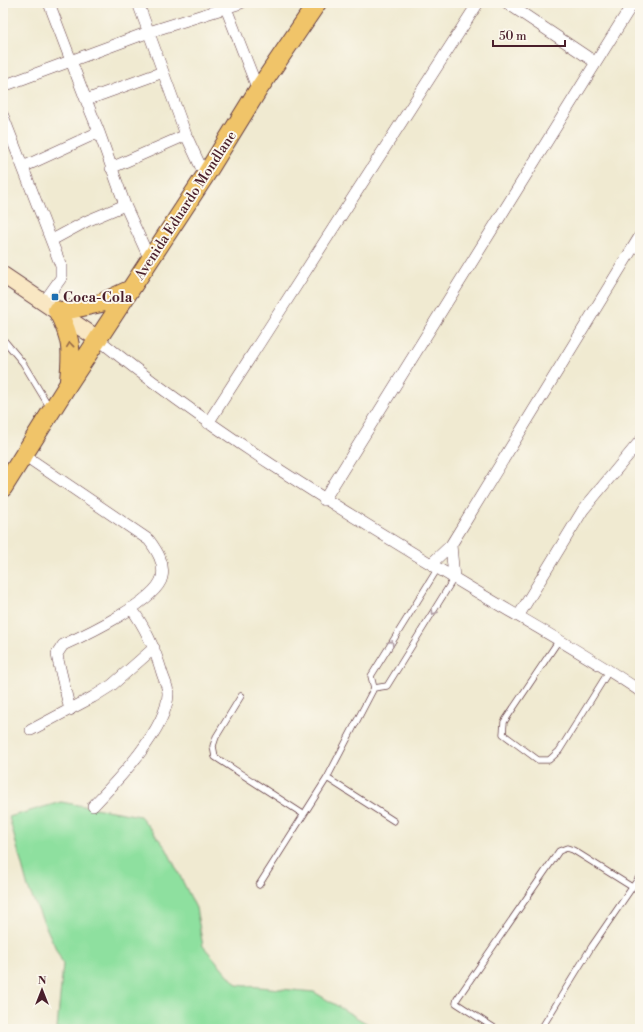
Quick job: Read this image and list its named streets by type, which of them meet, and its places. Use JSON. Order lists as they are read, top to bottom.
{
  "streets": {
    "main road": ["Avenida Eduardo Mondlane"]
  },
  "places": {
    "transit": ["Coca-Cola"]
  },
  "scale_bar": "50 m",
  "north": "top"
}
